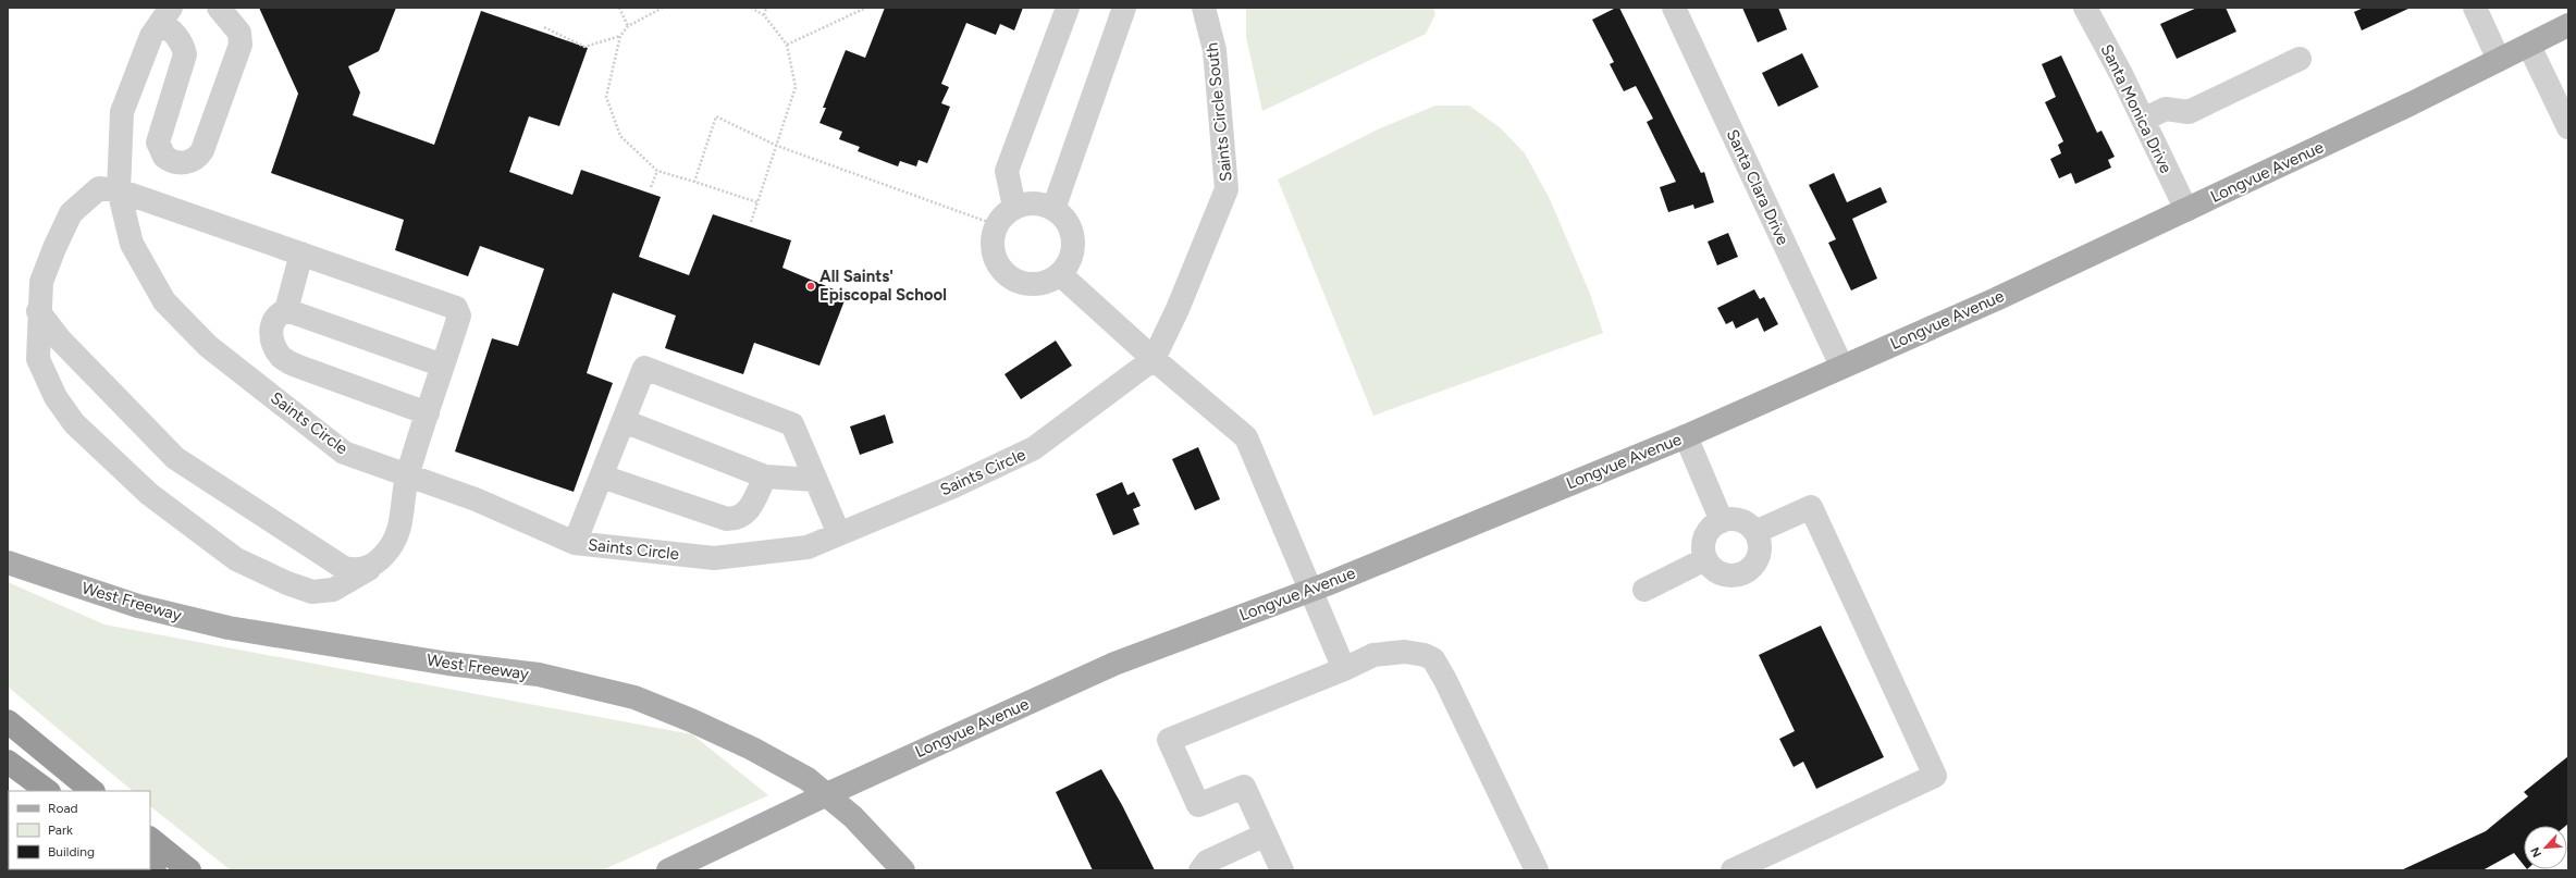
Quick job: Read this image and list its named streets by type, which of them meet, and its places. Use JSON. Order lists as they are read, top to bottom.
{
  "streets": {
    "main road": ["Longvue Avenue", "West Freeway"],
    "street": [
      "Santa Monica Drive",
      "Saints Circle South",
      "Santa Clara Drive",
      "Saints Circle"
    ]
  },
  "crossings": [
    ["Santa Monica Drive", "Longvue Avenue"],
    ["Saints Circle South", "Saints Circle"],
    ["Longvue Avenue", "Santa Clara Drive"],
    ["Longvue Avenue", "West Freeway"]
  ],
  "places": ["All Saints' Episcopal School"],
  "legend": ["Road", "Park", "Building"],
  "north": "bottom left"
}
